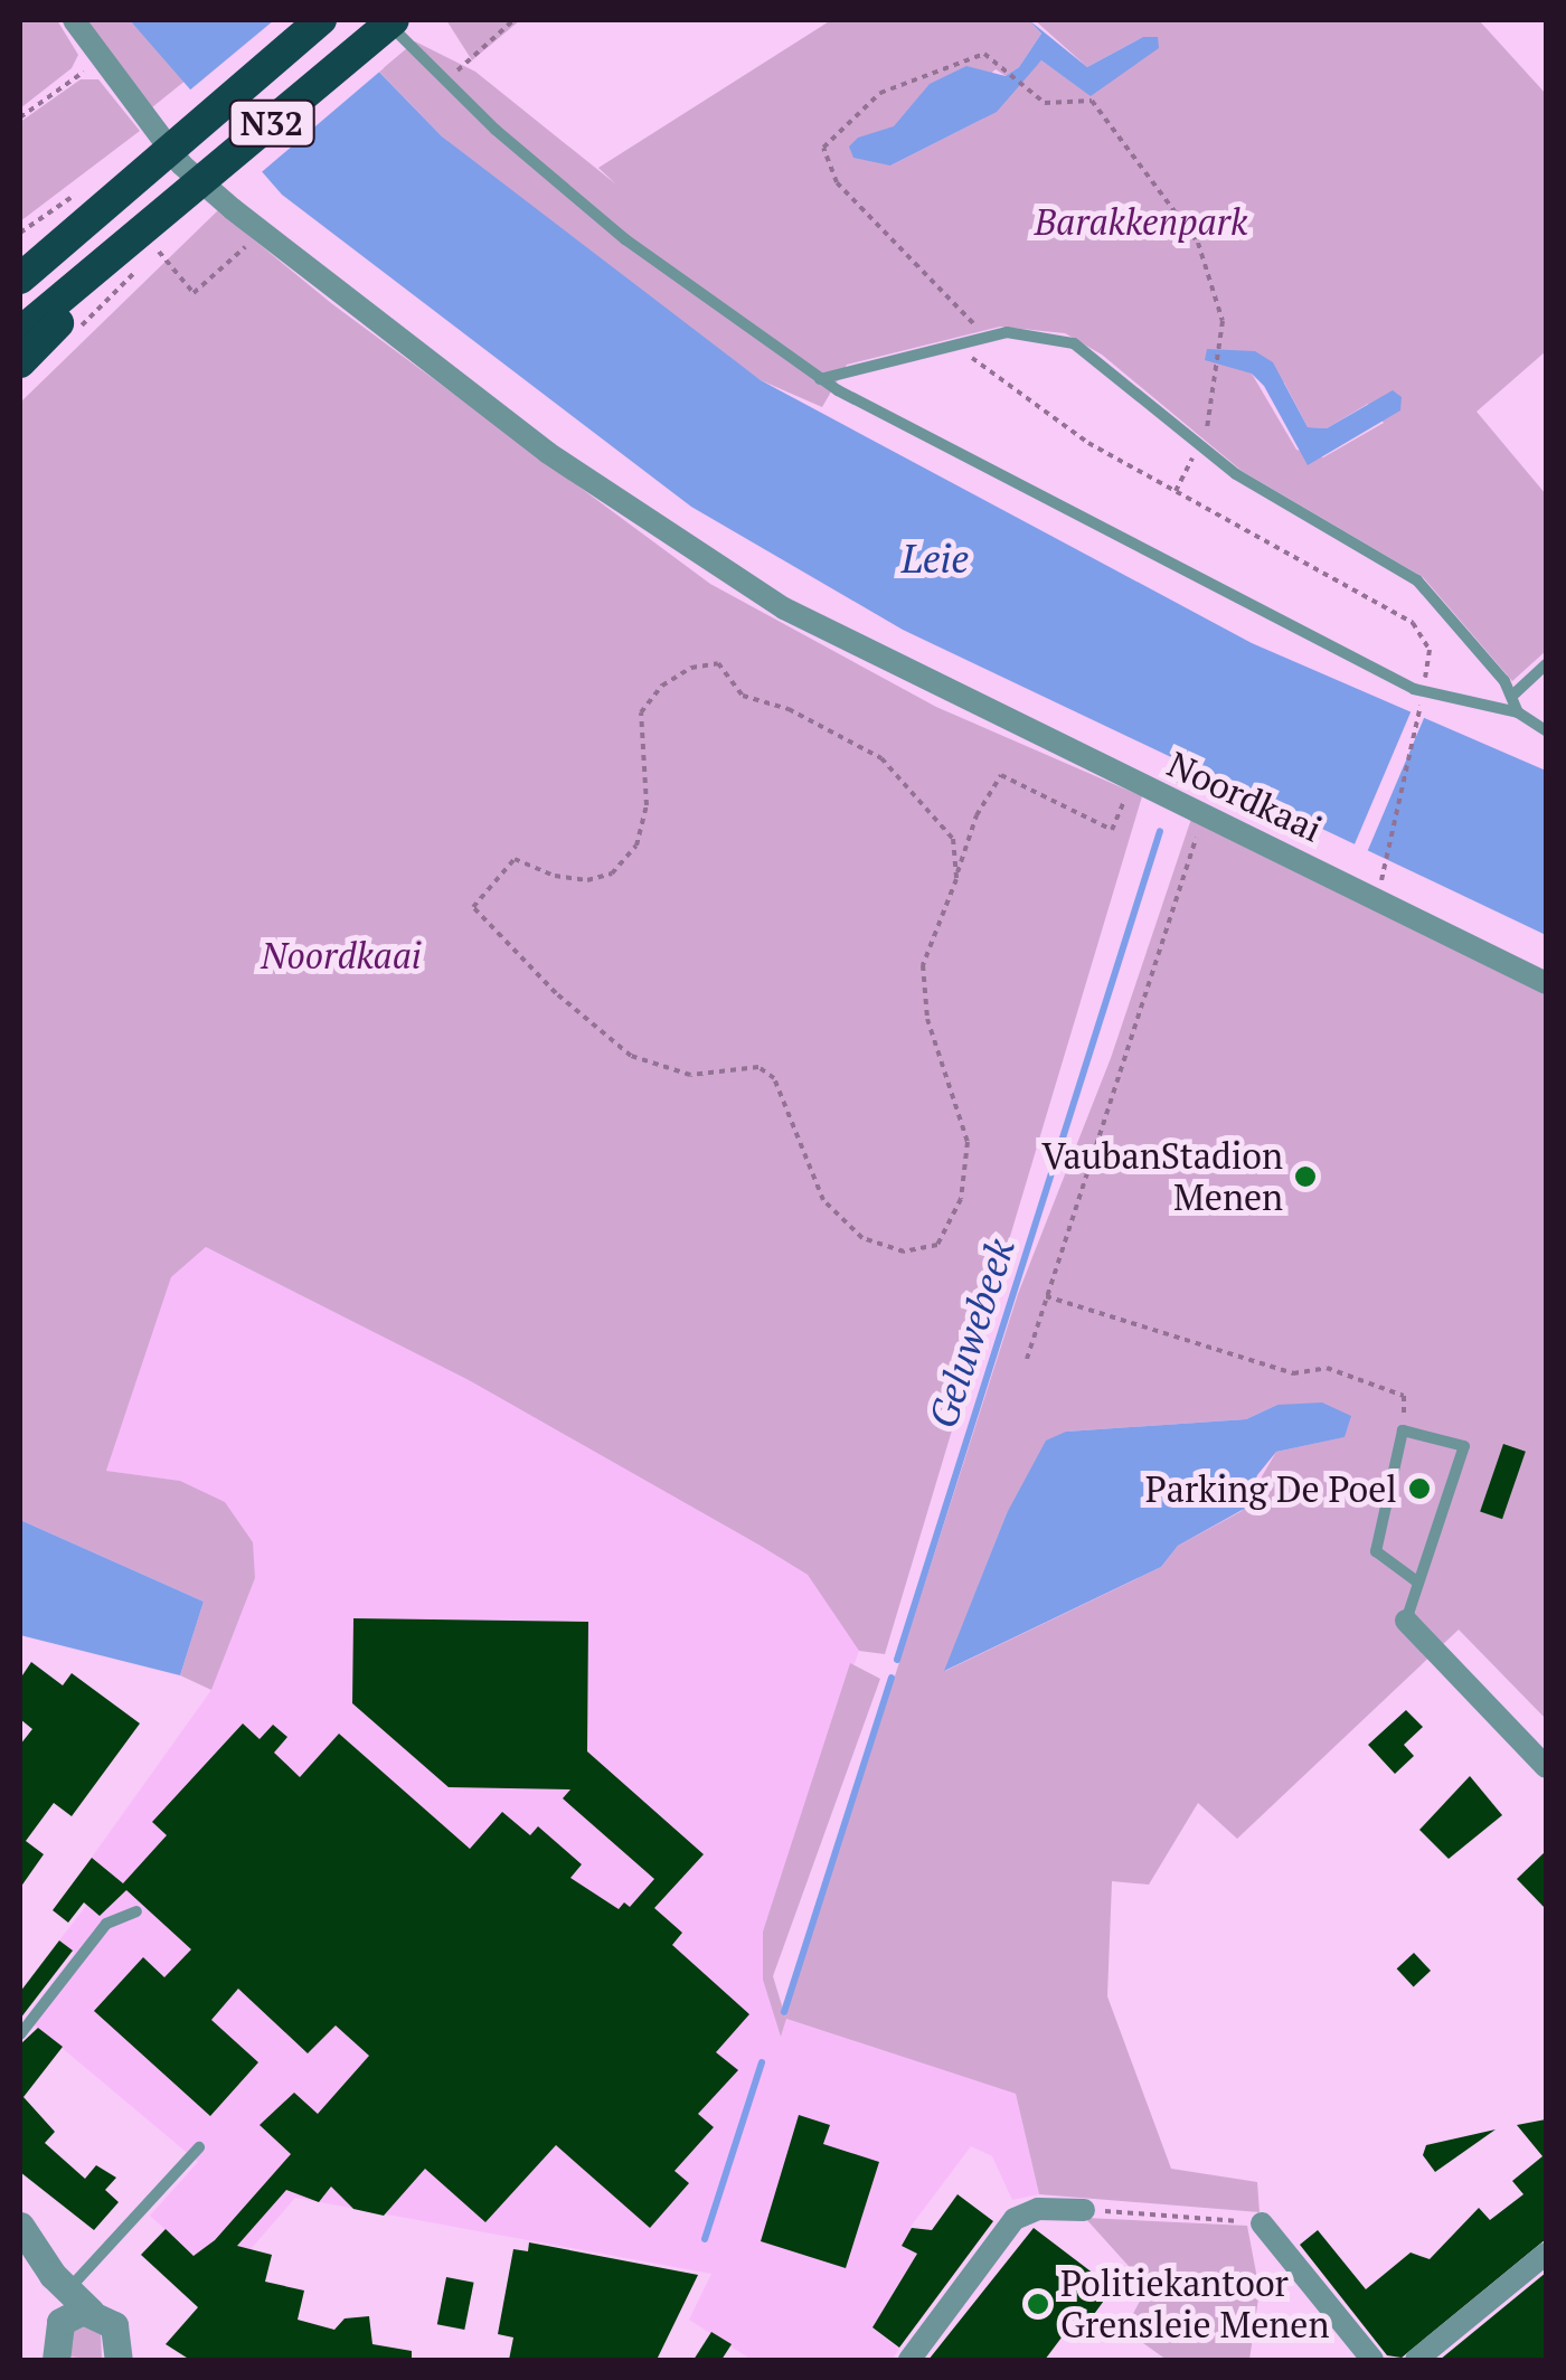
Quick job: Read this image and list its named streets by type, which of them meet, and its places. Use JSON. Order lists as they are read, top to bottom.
{
  "streets": {
    "highway": ["N32"],
    "street": ["Noordkaai"]
  },
  "water": ["Leie", "Geluwebeek"],
  "parks": ["Barakkenpark", "Noordkaai"],
  "places": ["VaubanStadion Menen", "Parking De Poel", "Politiekantoor Grensleie Menen"]
}
